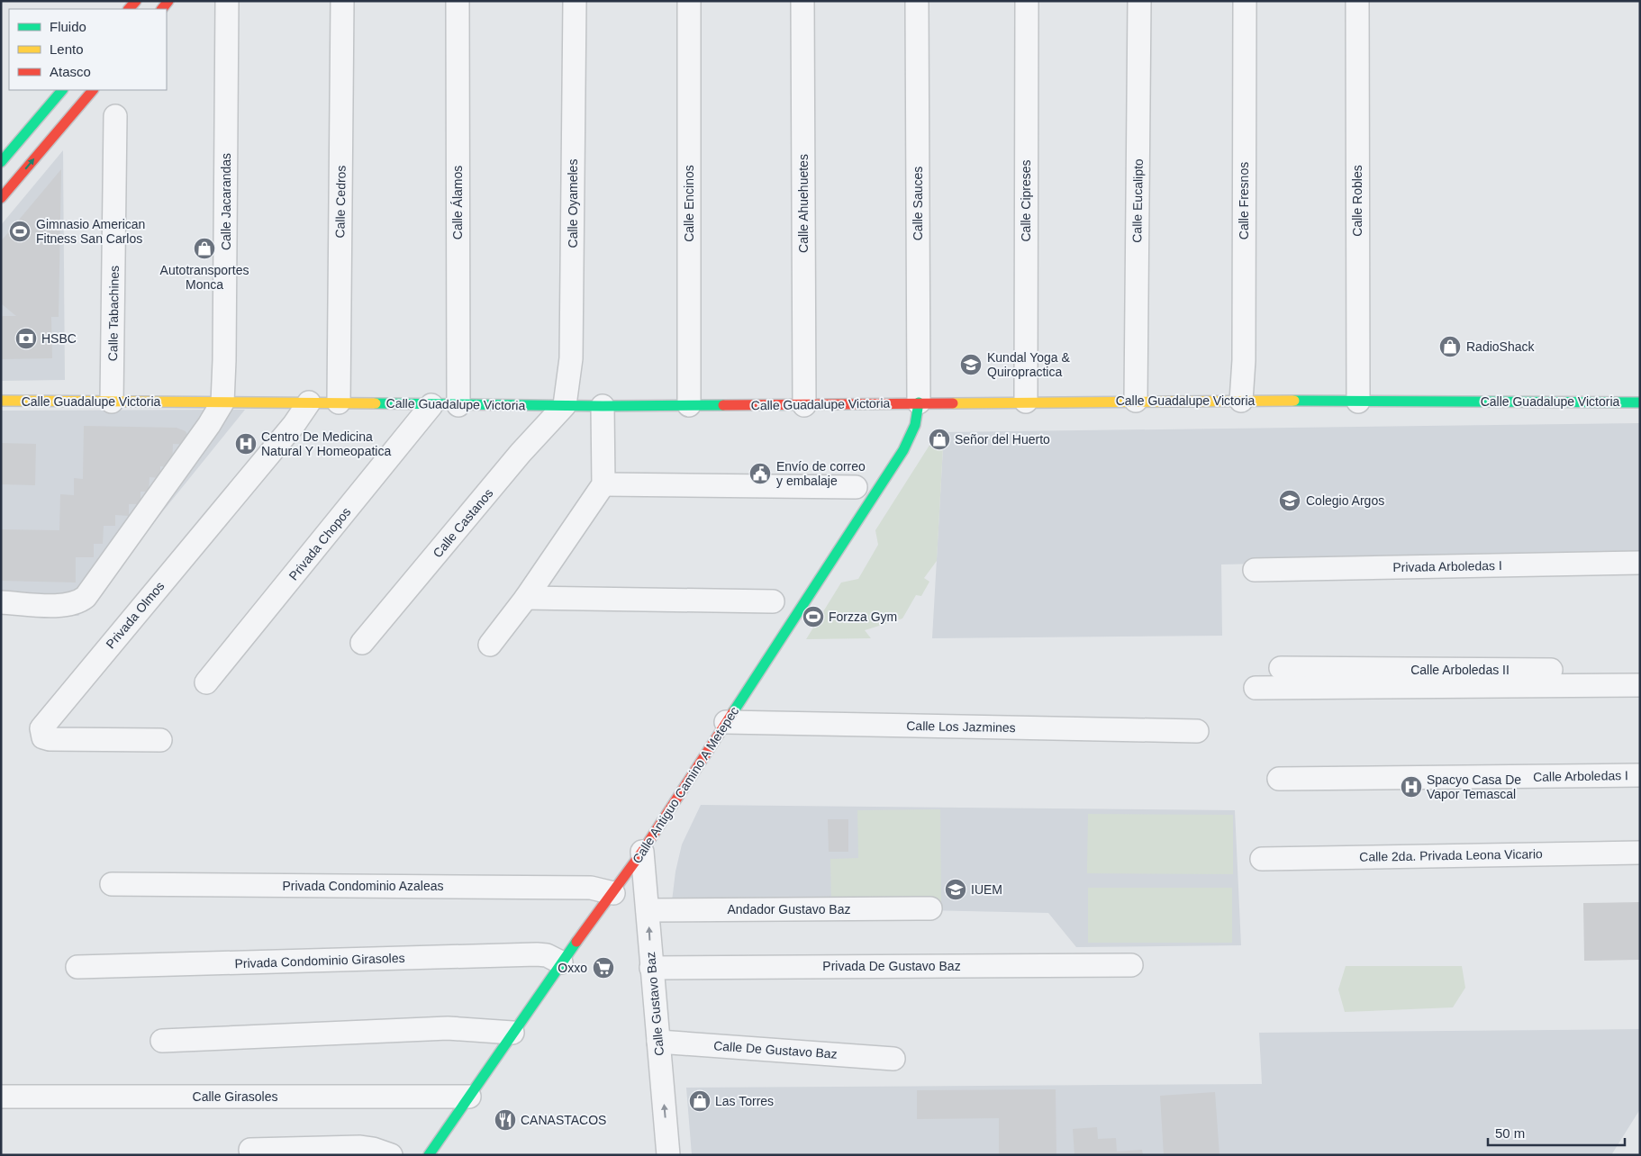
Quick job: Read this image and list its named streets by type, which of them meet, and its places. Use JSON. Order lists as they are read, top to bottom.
{
  "streets": {
    "street": [
      "Calle Cipreses",
      "Calle Eucalipto",
      "Calle Fresnos",
      "Calle Robles",
      "Calle Jacarandas",
      "Calle Cedros",
      "Calle Álamos",
      "Calle Oyameles",
      "Calle Encinos",
      "Calle Ahuehuetes",
      "Calle Sauces",
      "Calle Tabachines",
      "Calle Guadalupe Victoria",
      "Calle Castanos",
      "Privada Chopos",
      "Privada Arboledas I",
      "Privada Olmos",
      "Calle Arboledas II",
      "Calle Los Jazmines",
      "Calle Arboledas I",
      "Calle Antiguo Camino A Metepec",
      "Calle 2da. Privada Leona Vicario",
      "Privada Condominio Azaleas",
      "Andador Gustavo Baz",
      "Privada Condominio Girasoles",
      "Privada De Gustavo Baz",
      "Calle Gustavo Baz",
      "Calle De Gustavo Baz",
      "Calle Girasoles"
    ]
  },
  "crossings": [
    ["Calle Cipreses", "Calle Guadalupe Victoria"],
    ["Calle Eucalipto", "Calle Guadalupe Victoria"],
    ["Calle Fresnos", "Calle Guadalupe Victoria"],
    ["Calle Robles", "Calle Guadalupe Victoria"],
    ["Calle Jacarandas", "Calle Guadalupe Victoria"],
    ["Calle Cedros", "Calle Guadalupe Victoria"],
    ["Calle Álamos", "Calle Guadalupe Victoria"],
    ["Calle Oyameles", "Calle Guadalupe Victoria"],
    ["Calle Oyameles", "Calle Castanos"],
    ["Calle Encinos", "Calle Guadalupe Victoria"],
    ["Calle Ahuehuetes", "Calle Guadalupe Victoria"],
    ["Calle Sauces", "Calle Guadalupe Victoria"],
    ["Calle Sauces", "Calle Antiguo Camino A Metepec"],
    ["Calle Tabachines", "Calle Guadalupe Victoria"],
    ["Calle Guadalupe Victoria", "Calle Castanos"],
    ["Calle Guadalupe Victoria", "Privada Chopos"],
    ["Calle Guadalupe Victoria", "Privada Olmos"],
    ["Calle Guadalupe Victoria", "Calle Antiguo Camino A Metepec"],
    ["Calle Los Jazmines", "Calle Antiguo Camino A Metepec"],
    ["Calle Antiguo Camino A Metepec", "Privada Condominio Azaleas"],
    ["Calle Antiguo Camino A Metepec", "Privada Condominio Girasoles"],
    ["Calle Antiguo Camino A Metepec", "Calle Gustavo Baz"],
    ["Calle Antiguo Camino A Metepec", "Calle Girasoles"],
    ["Andador Gustavo Baz", "Calle Gustavo Baz"],
    ["Privada De Gustavo Baz", "Calle Gustavo Baz"],
    ["Calle Gustavo Baz", "Calle De Gustavo Baz"]
  ],
  "one_way": ["Calle Gustavo Baz"],
  "places": {
    "sports": ["Gimnasio American Fitness San Carlos", "Forzza Gym"],
    "shop": [
      "Autotransportes Monca",
      "RadioShack",
      "Señor del Huerto",
      "Las Torres"
    ],
    "bank": ["HSBC"],
    "school or university": ["Kundal Yoga & Quiropractica", "Colegio Argos", "IUEM"],
    "hospital": ["Centro De Medicina Natural Y Homeopatica", "Spacyo Casa De Vapor Temascal"],
    "public building": ["Envío de correo y embalaje"],
    "supermarket": ["Oxxo"],
    "restaurant": ["CANASTACOS"]
  },
  "legend": ["Fluido", "Lento", "Atasco"],
  "scale_bar": "50 m"
}
